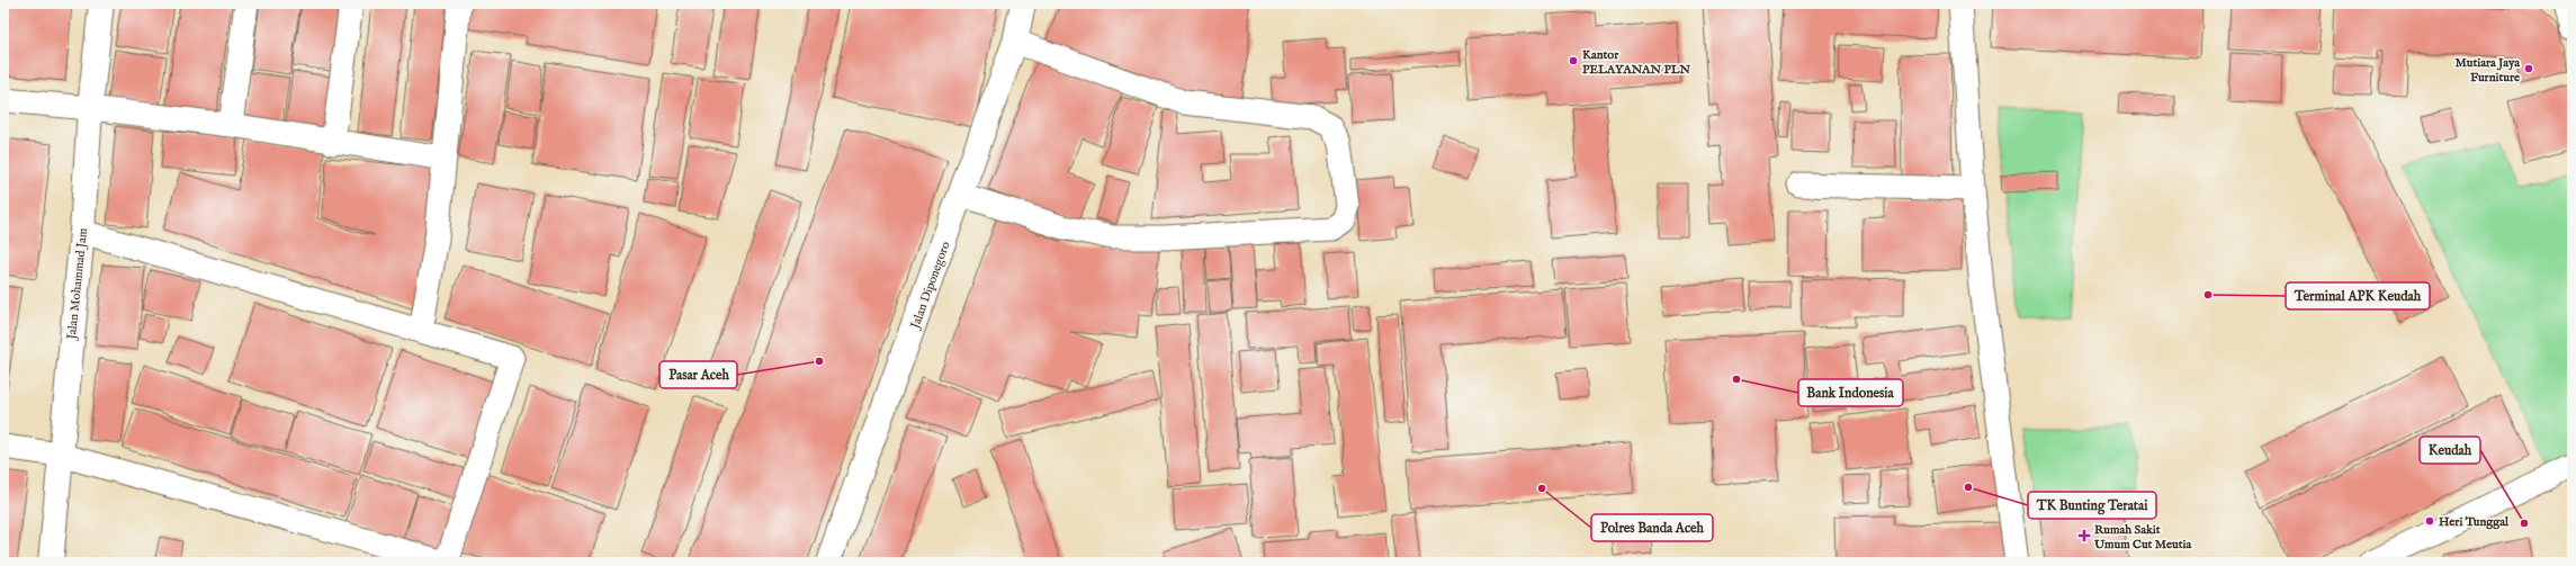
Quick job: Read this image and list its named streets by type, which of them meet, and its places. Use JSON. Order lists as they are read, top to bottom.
{
  "streets": {
    "main road": ["Jalan Mohammad Jam", "Jalan Diponegoro"]
  },
  "places": {
    "other": [
      "Kantor PELAYANAN PLN",
      "Mutiara Jaya Furniture",
      "Terminal APK Keudah",
      "Pasar Aceh",
      "Bank Indonesia",
      "TK Bunting Teratai",
      "Polres Banda Aceh",
      "Heri Tunggal",
      "Keudah"
    ],
    "health": ["Rumah Sakit Umum Cut Meutia"]
  }
}
